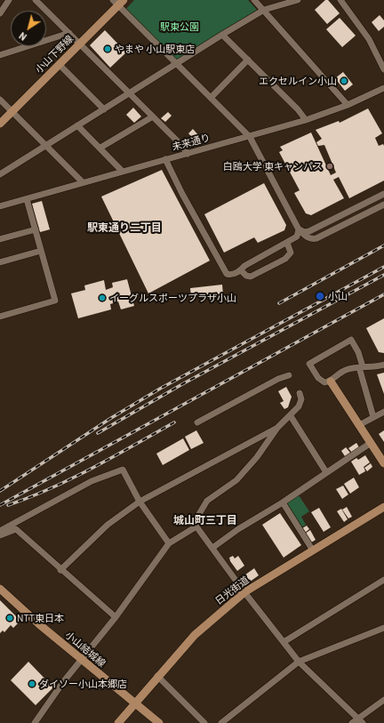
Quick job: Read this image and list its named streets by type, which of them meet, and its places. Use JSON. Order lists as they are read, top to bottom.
{
  "streets": {
    "main road": ["小山下野線", "日光街道", "小山結城線"],
    "street": ["未来通り"]
  },
  "crossings": [
    ["日光街道", "小山結城線"]
  ],
  "districts": ["駅東通り二丁目", "城山町三丁目"],
  "parks": ["駅東公園"],
  "places": [
    "やまや 小山駅東店",
    "エクセルイン小山",
    "白鴎大学 東キャンパス",
    "小山",
    "イーグルスポーツプラザ小山",
    "NTT東日本",
    "ダイソー小山本郷店"
  ],
  "north": "bottom left"
}
